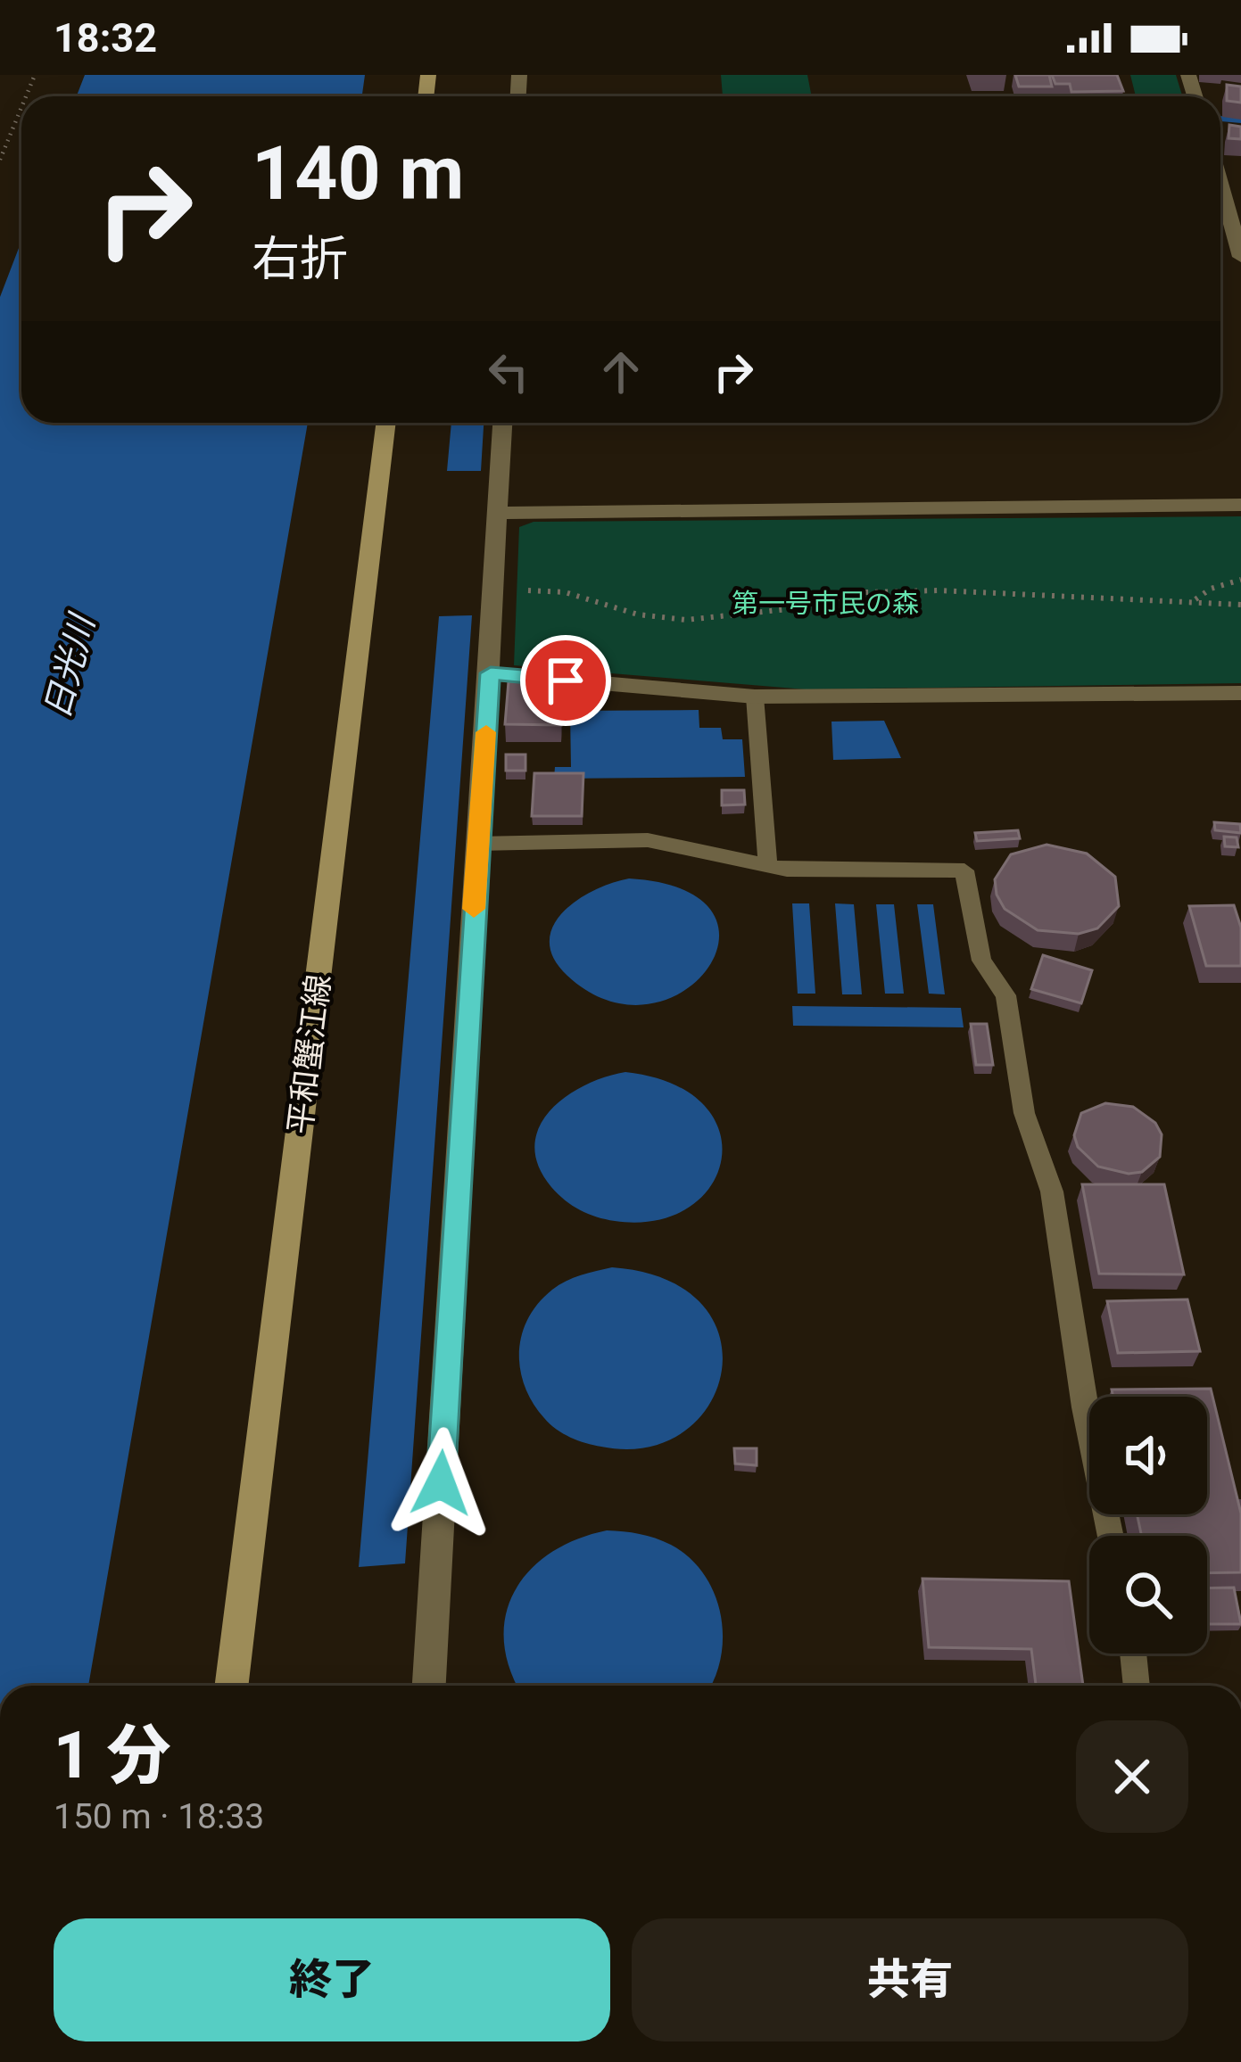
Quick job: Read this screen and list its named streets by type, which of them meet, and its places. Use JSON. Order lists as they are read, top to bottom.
{
  "streets": {
    "main road": ["平和蟹江線"]
  },
  "water": ["日光川"],
  "parks": ["第一号市民の森"],
  "page": {
    "status": "18:32",
    "turn": ["140 m", "右折"],
    "heading": ["1 分", "150 m · 18:33"],
    "buttons": ["終了", "共有"]
  }
}
